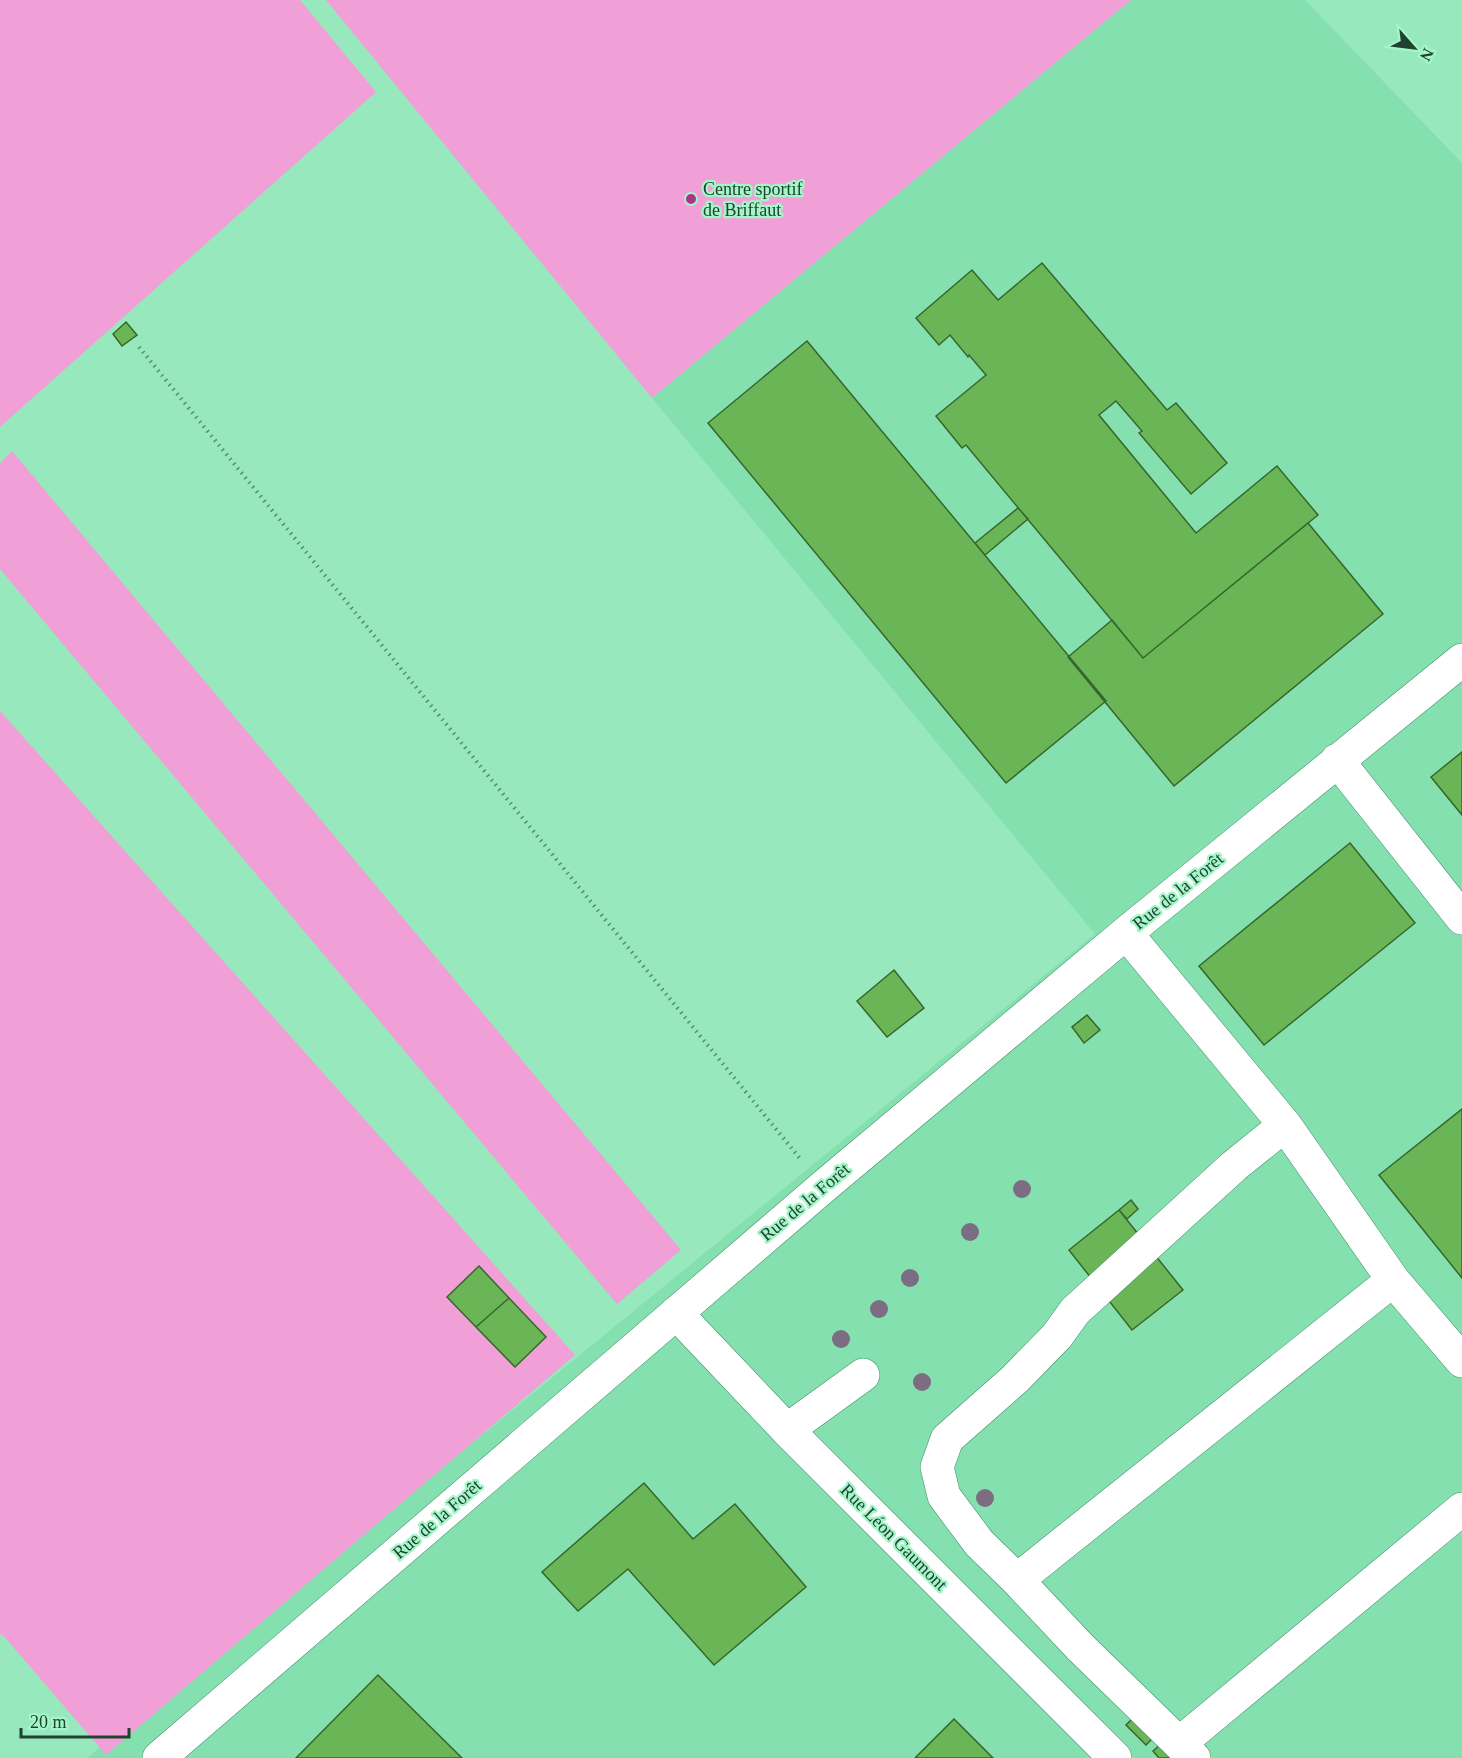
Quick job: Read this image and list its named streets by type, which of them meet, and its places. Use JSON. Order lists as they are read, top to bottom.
{
  "streets": {
    "street": ["Rue de la Forêt", "Rue Léon Gaumont"]
  },
  "crossings": [
    ["Rue de la Forêt", "Rue Léon Gaumont"]
  ],
  "places": ["Centre sportif de Briffaut"],
  "scale_bar": "20 m",
  "north": "bottom right"
}
